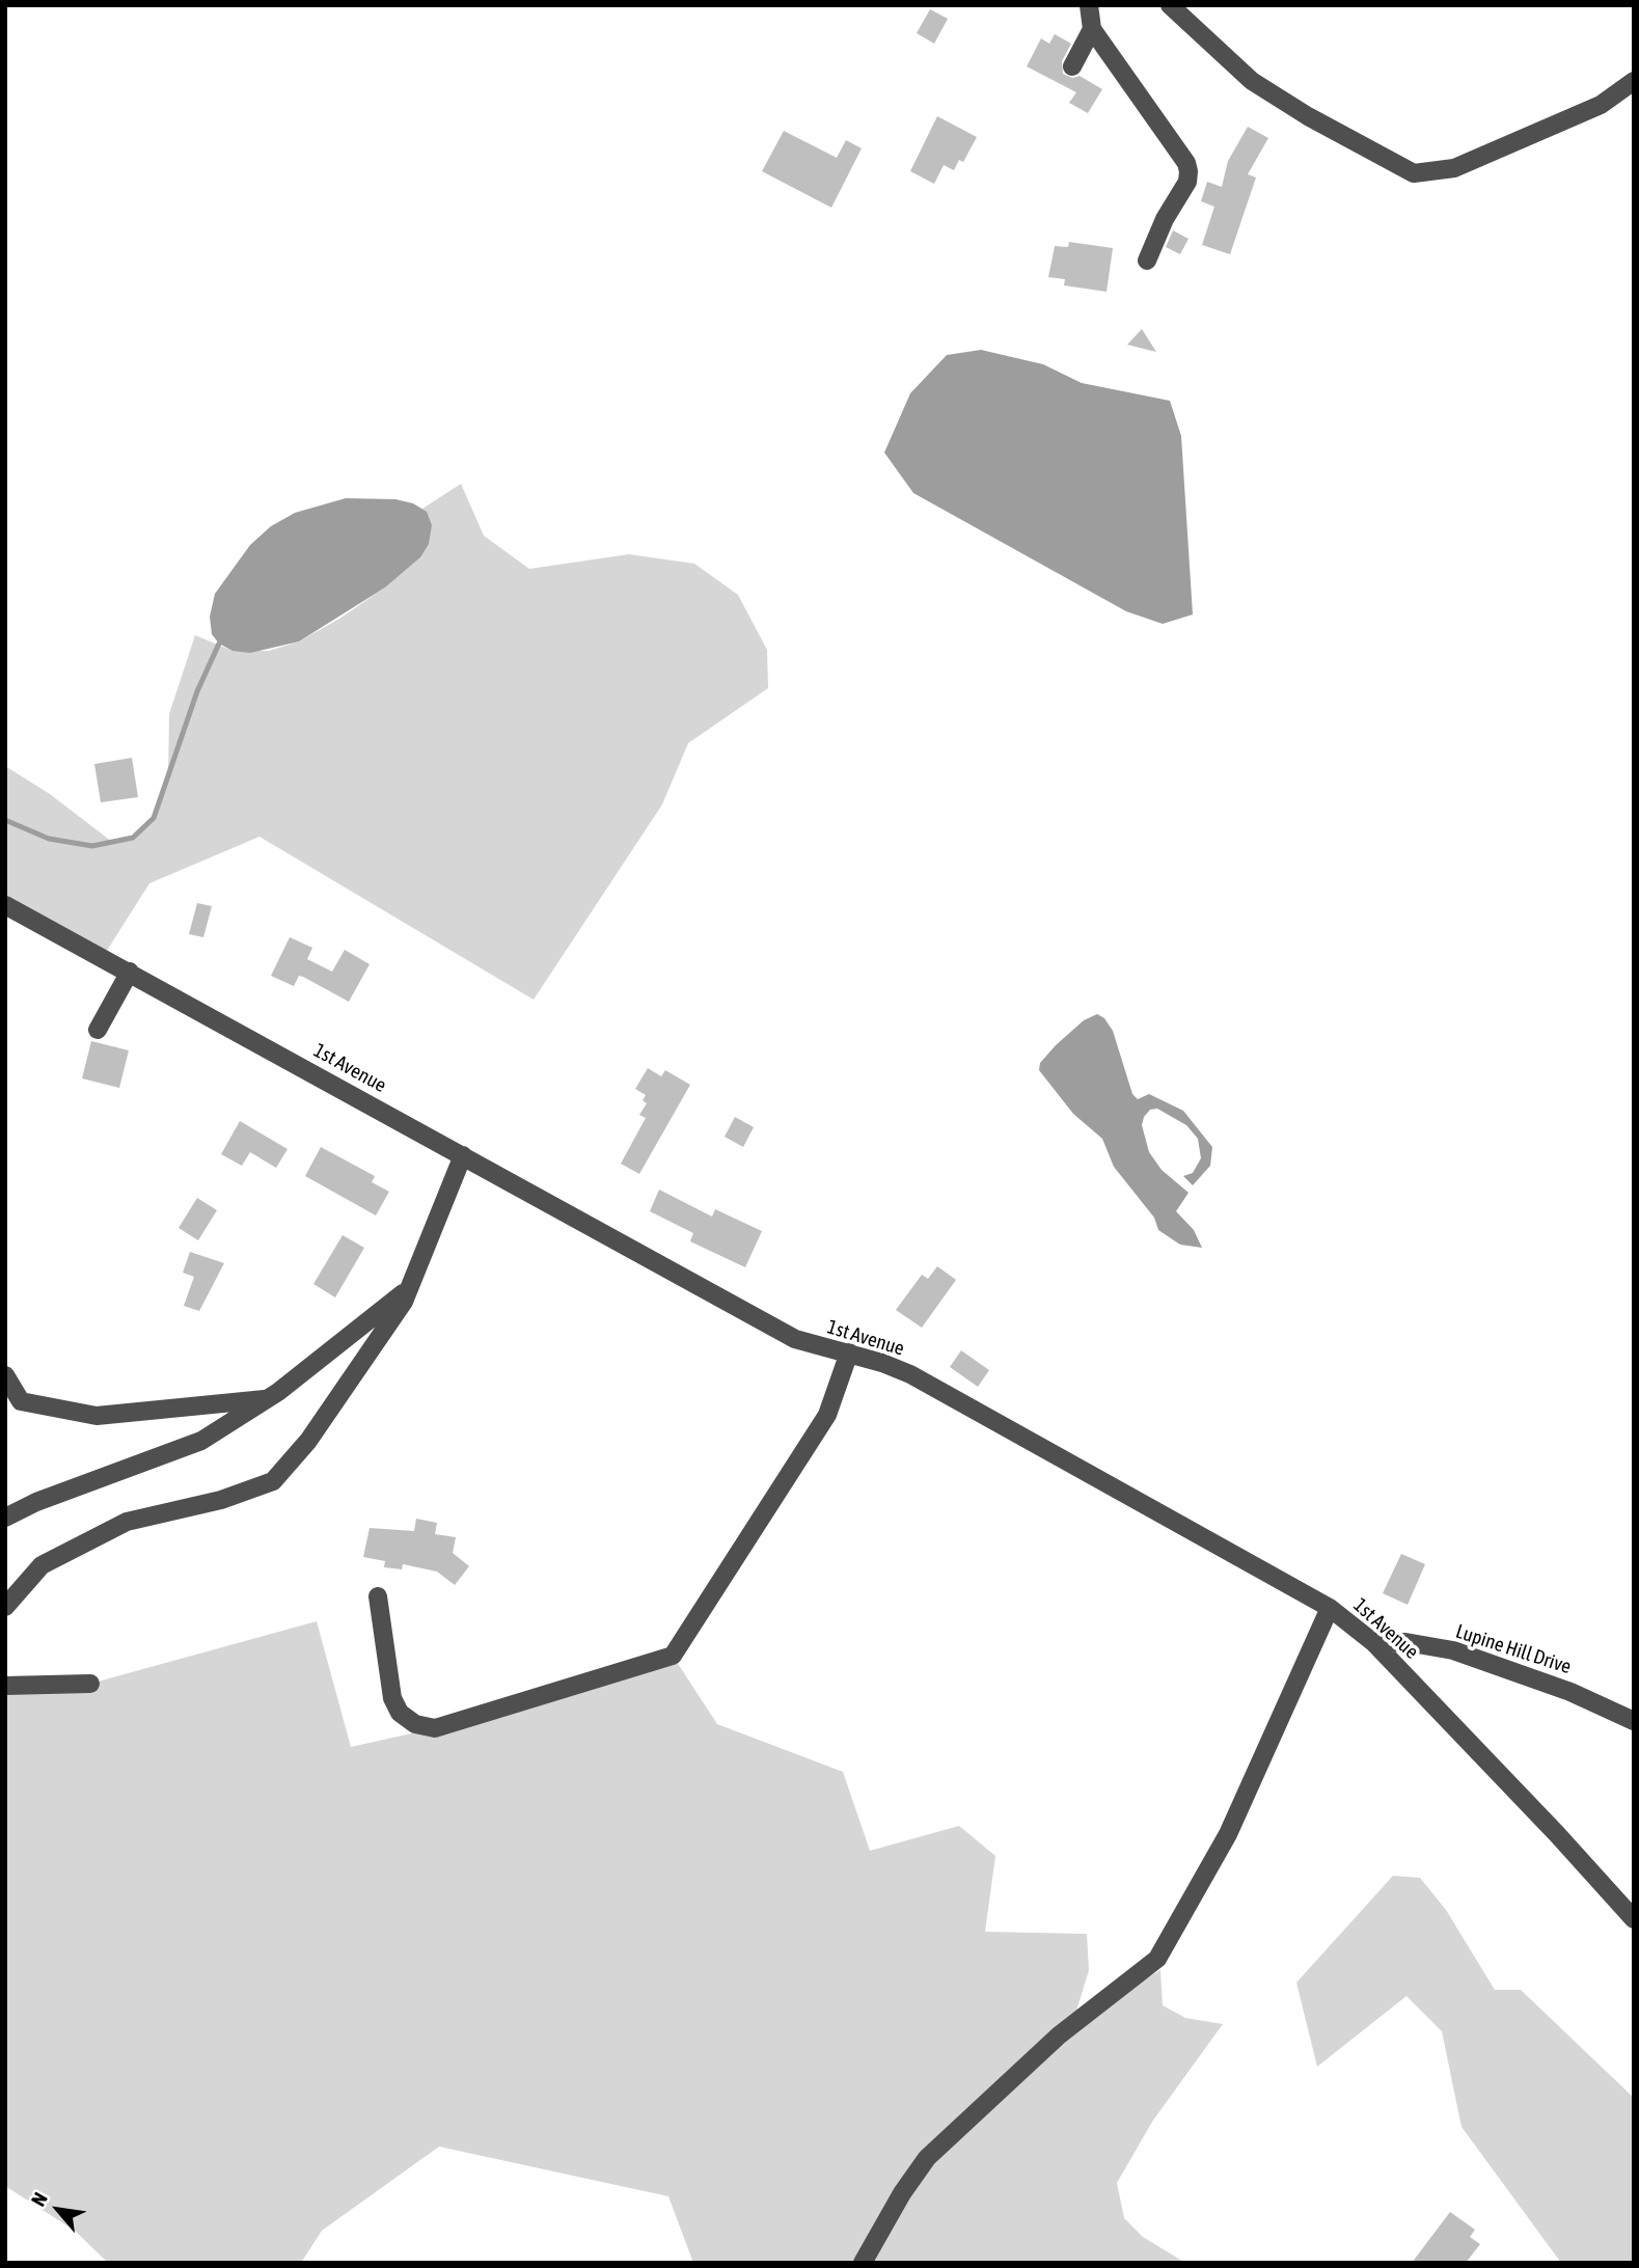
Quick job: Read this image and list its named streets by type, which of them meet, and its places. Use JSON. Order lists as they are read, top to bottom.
{
  "streets": {
    "street": ["1st Avenue", "Lupine Hill Drive"]
  },
  "crossings": [
    ["1st Avenue", "Lupine Hill Drive"]
  ],
  "north": "top left"
}
